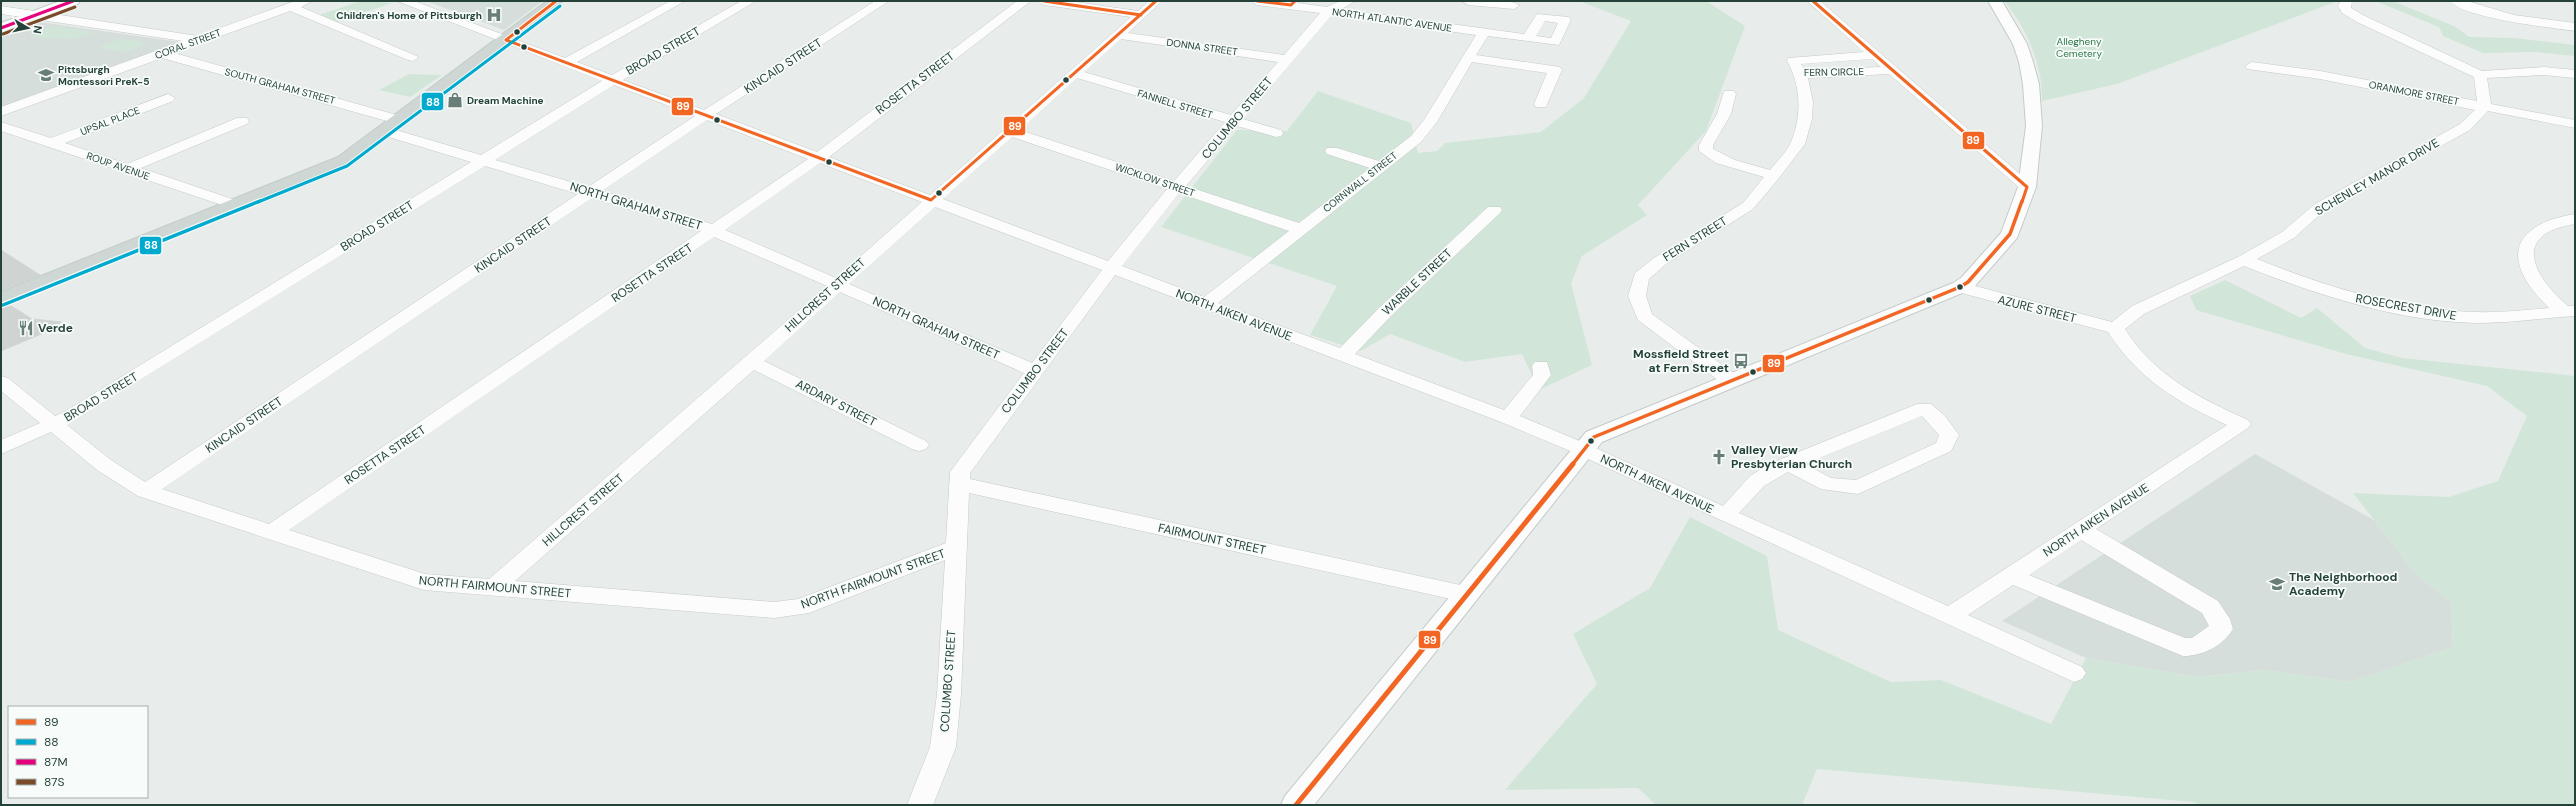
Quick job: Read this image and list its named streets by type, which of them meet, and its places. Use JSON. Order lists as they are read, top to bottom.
{
  "streets": {
    "street": [
      "NORTH ATLANTIC AVENUE",
      "CORAL STREET",
      "DONNA STREET",
      "BROAD STREET",
      "KINCAID STREET",
      "FERN CIRCLE",
      "ROSETTA STREET",
      "SOUTH GRAHAM STREET",
      "ORANMORE STREET",
      "FANNELL STREET",
      "COLUMBO STREET",
      "UPSAL PLACE",
      "ROUP AVENUE",
      "SCHENLEY MANOR DRIVE",
      "WICKLOW STREET",
      "CORNWALL STREET",
      "NORTH GRAHAM STREET",
      "FERN STREET",
      "WARBLE STREET",
      "HILLCREST STREET",
      "ROSECREST DRIVE",
      "AZURE STREET",
      "NORTH AIKEN AVENUE",
      "ARDARY STREET",
      "FAIRMOUNT STREET",
      "NORTH FAIRMOUNT STREET"
    ]
  },
  "crossings": [
    ["NORTH ATLANTIC AVENUE", "COLUMBO STREET"],
    ["NORTH ATLANTIC AVENUE", "CORNWALL STREET"],
    ["CORAL STREET", "SOUTH GRAHAM STREET"],
    ["DONNA STREET", "COLUMBO STREET"],
    ["DONNA STREET", "HILLCREST STREET"],
    ["BROAD STREET", "NORTH GRAHAM STREET"],
    ["BROAD STREET", "NORTH AIKEN AVENUE"],
    ["BROAD STREET", "NORTH FAIRMOUNT STREET"],
    ["KINCAID STREET", "NORTH GRAHAM STREET"],
    ["KINCAID STREET", "NORTH AIKEN AVENUE"],
    ["KINCAID STREET", "NORTH FAIRMOUNT STREET"],
    ["FERN CIRCLE", "FERN STREET"],
    ["ROSETTA STREET", "NORTH GRAHAM STREET"],
    ["ROSETTA STREET", "NORTH AIKEN AVENUE"],
    ["ROSETTA STREET", "NORTH FAIRMOUNT STREET"],
    ["ORANMORE STREET", "SCHENLEY MANOR DRIVE"],
    ["FANNELL STREET", "COLUMBO STREET"],
    ["FANNELL STREET", "HILLCREST STREET"],
    ["COLUMBO STREET", "WICKLOW STREET"],
    ["COLUMBO STREET", "NORTH GRAHAM STREET"],
    ["COLUMBO STREET", "NORTH AIKEN AVENUE"],
    ["COLUMBO STREET", "FAIRMOUNT STREET"],
    ["COLUMBO STREET", "NORTH FAIRMOUNT STREET"],
    ["UPSAL PLACE", "ROUP AVENUE"],
    ["SCHENLEY MANOR DRIVE", "ROSECREST DRIVE"],
    ["SCHENLEY MANOR DRIVE", "AZURE STREET"],
    ["SCHENLEY MANOR DRIVE", "NORTH AIKEN AVENUE"],
    ["WICKLOW STREET", "CORNWALL STREET"],
    ["WICKLOW STREET", "HILLCREST STREET"],
    ["CORNWALL STREET", "NORTH AIKEN AVENUE"],
    ["NORTH GRAHAM STREET", "HILLCREST STREET"],
    ["WARBLE STREET", "NORTH AIKEN AVENUE"],
    ["HILLCREST STREET", "NORTH AIKEN AVENUE"],
    ["HILLCREST STREET", "ARDARY STREET"],
    ["HILLCREST STREET", "NORTH FAIRMOUNT STREET"],
    ["AZURE STREET", "NORTH AIKEN AVENUE"]
  ],
  "parks": ["Allegheny Cemetery"],
  "places": {
    "hospital": ["Children's Home of Pittsburgh"],
    "school or university": ["Pittsburgh Montessori PreK-5", "The Neighborhood Academy"],
    "shop": ["Dream Machine"],
    "restaurant": ["Verde"],
    "bus stop": ["Mossfield Street at Fern Street"],
    "church": ["Valley View Presbyterian Church"]
  },
  "lines": [
    "transit line 89",
    "transit line 87M",
    "transit line 88",
    "transit line 87S"
  ],
  "legend": [
    "89",
    "88",
    "87M",
    "87S"
  ],
  "north": "right"
}
